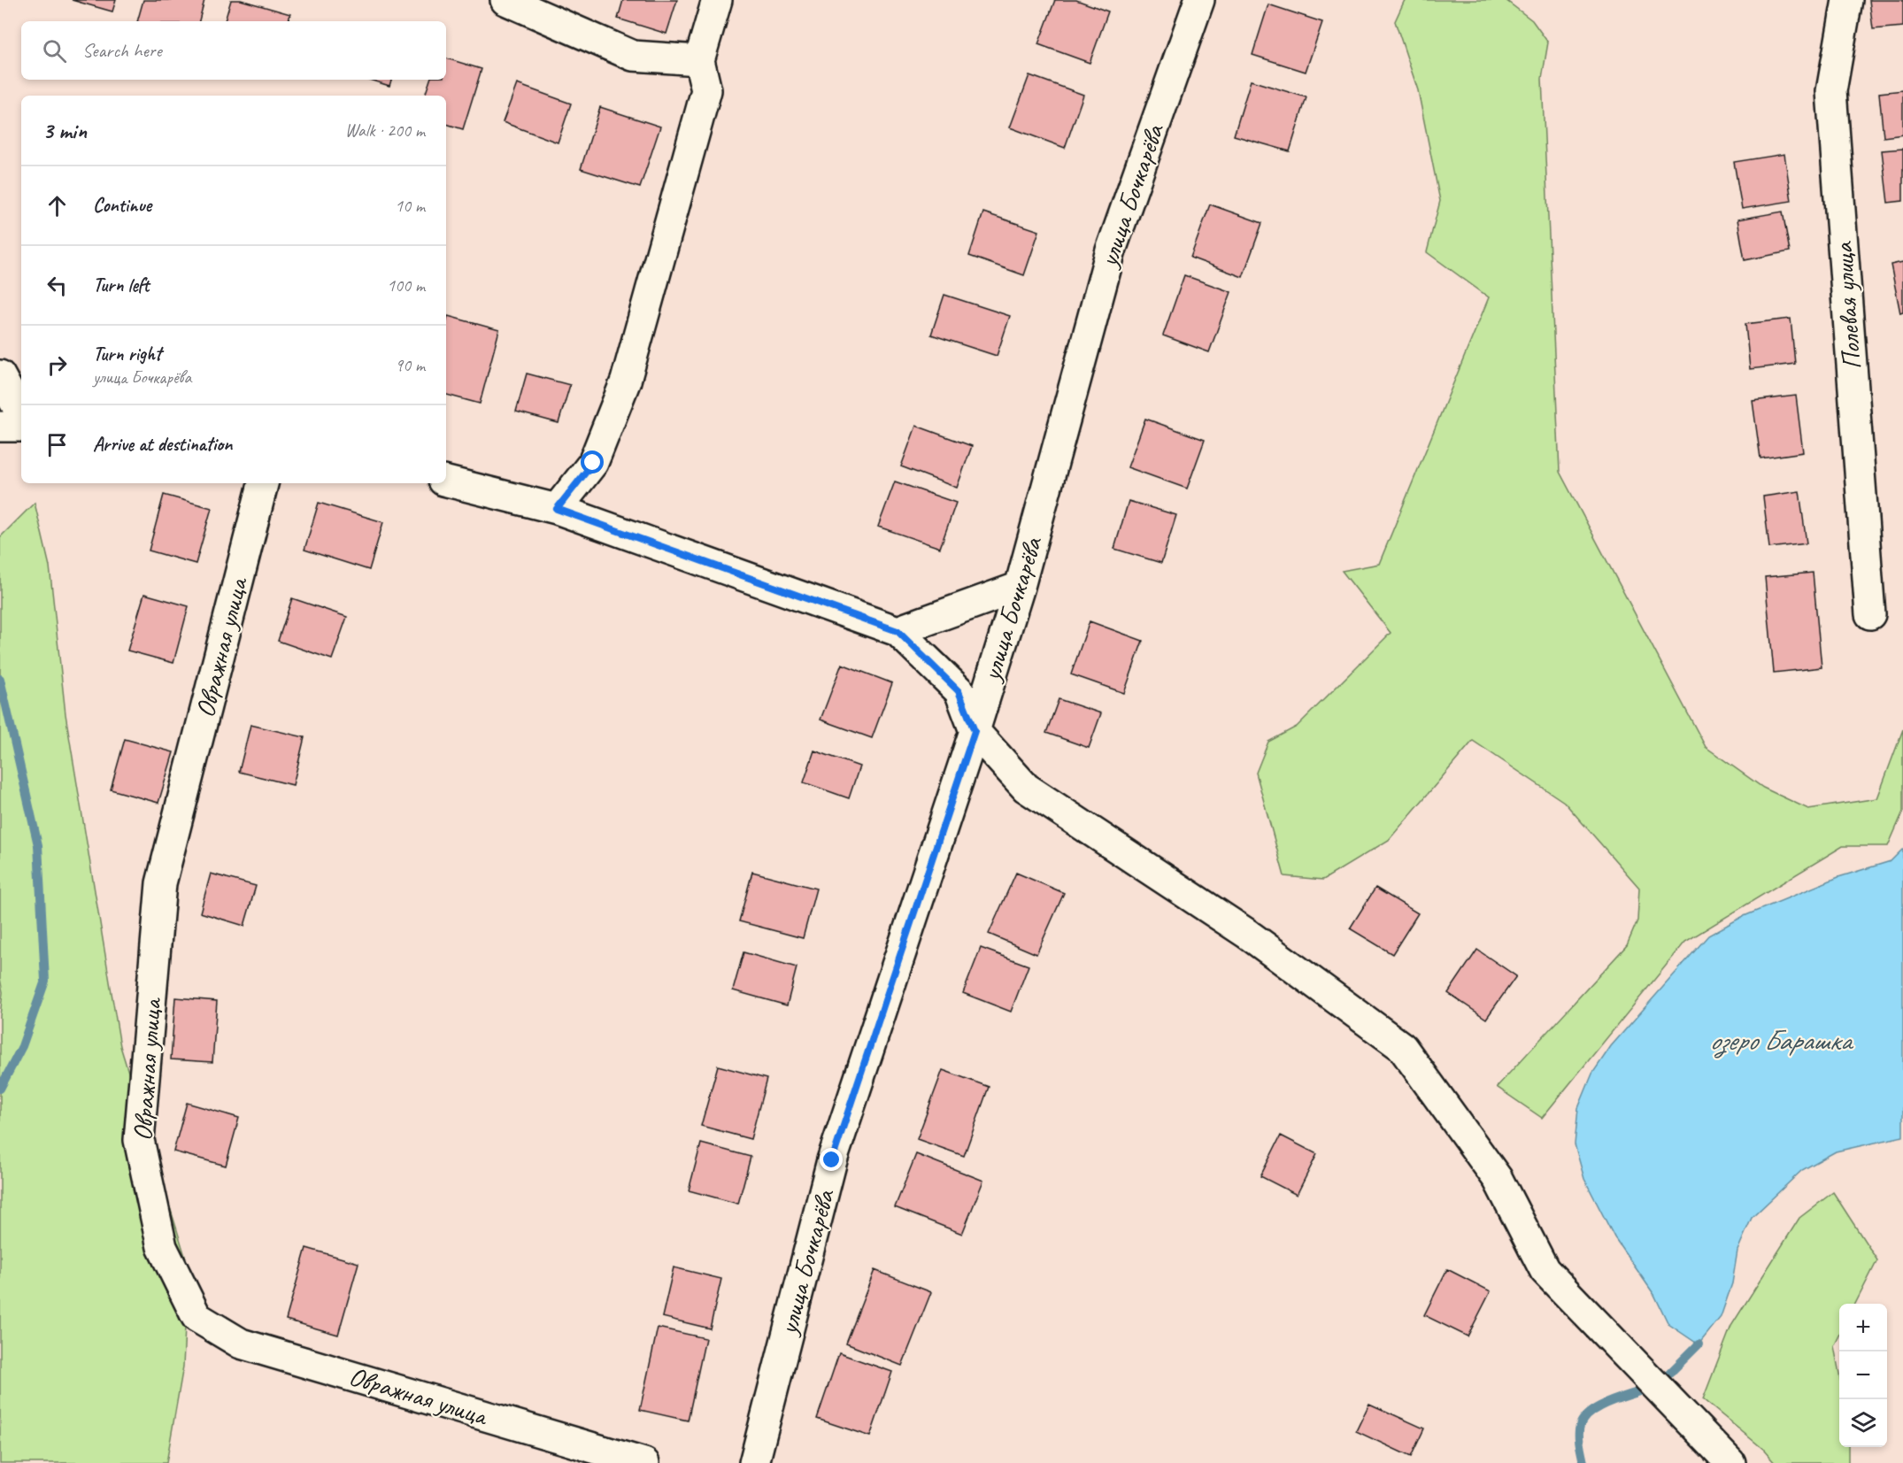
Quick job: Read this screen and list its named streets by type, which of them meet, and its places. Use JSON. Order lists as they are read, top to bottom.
{
  "streets": {
    "street": ["улица Бочкарёва", "Полевая улица", "Овражная улица"]
  },
  "water": ["озеро Барашка"],
  "page": {
    "search": "Search here",
    "heading": ["3 min", "Walk · 200 m"],
    "list": [
      ["Continue", "10 m"],
      ["Turn left", "100 m"],
      ["Turn right", "улица Бочкарёва", "90 m"],
      "Arrive at destination"
    ],
    "map_buttons": ["+", "−"]
  }
}
